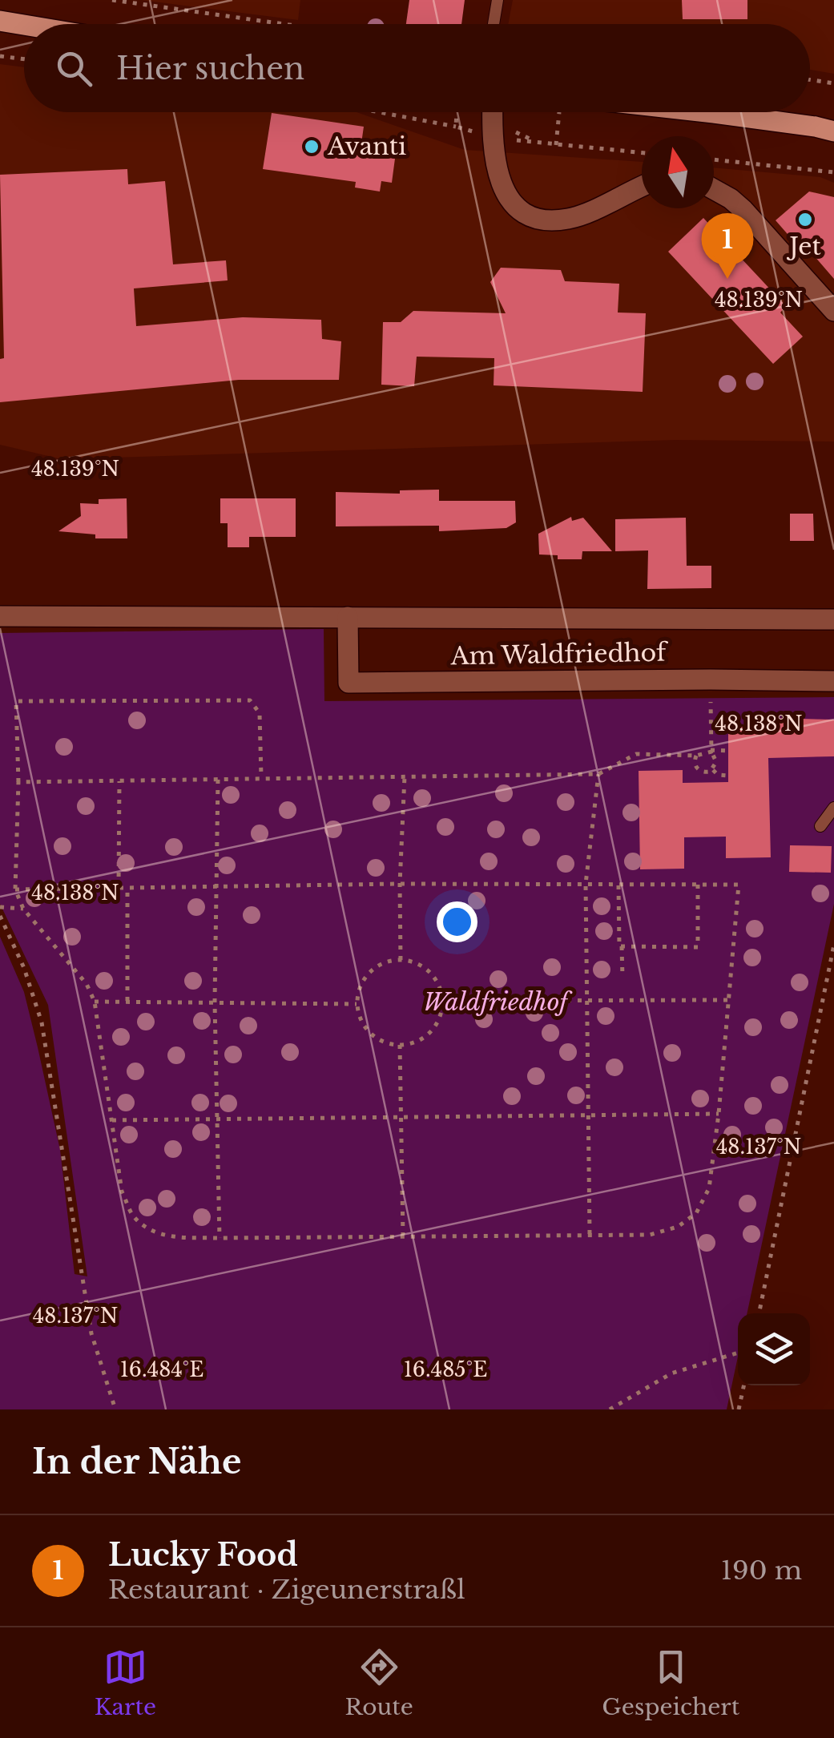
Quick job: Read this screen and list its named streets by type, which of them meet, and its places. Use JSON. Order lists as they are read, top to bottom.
{
  "streets": {
    "street": ["Am Waldfriedhof"]
  },
  "parks": ["Waldfriedhof"],
  "places": ["Avanti", "Jet"],
  "north": "top",
  "page": {
    "search": "Hier suchen",
    "pins": "1",
    "heading": "In der Nähe",
    "list": [
      {
        "mark": "1",
        "name": "Lucky Food",
        "note": "Restaurant · Zigeunerstraßl",
        "value": "190 m"
      }
    ],
    "nav": ["Karte", "Route", "Gespeichert"]
  },
  "coordinates": [
    "48.139°N",
    "48.138°N",
    "48.137°N",
    "16.484°E",
    "16.485°E"
  ]
}
